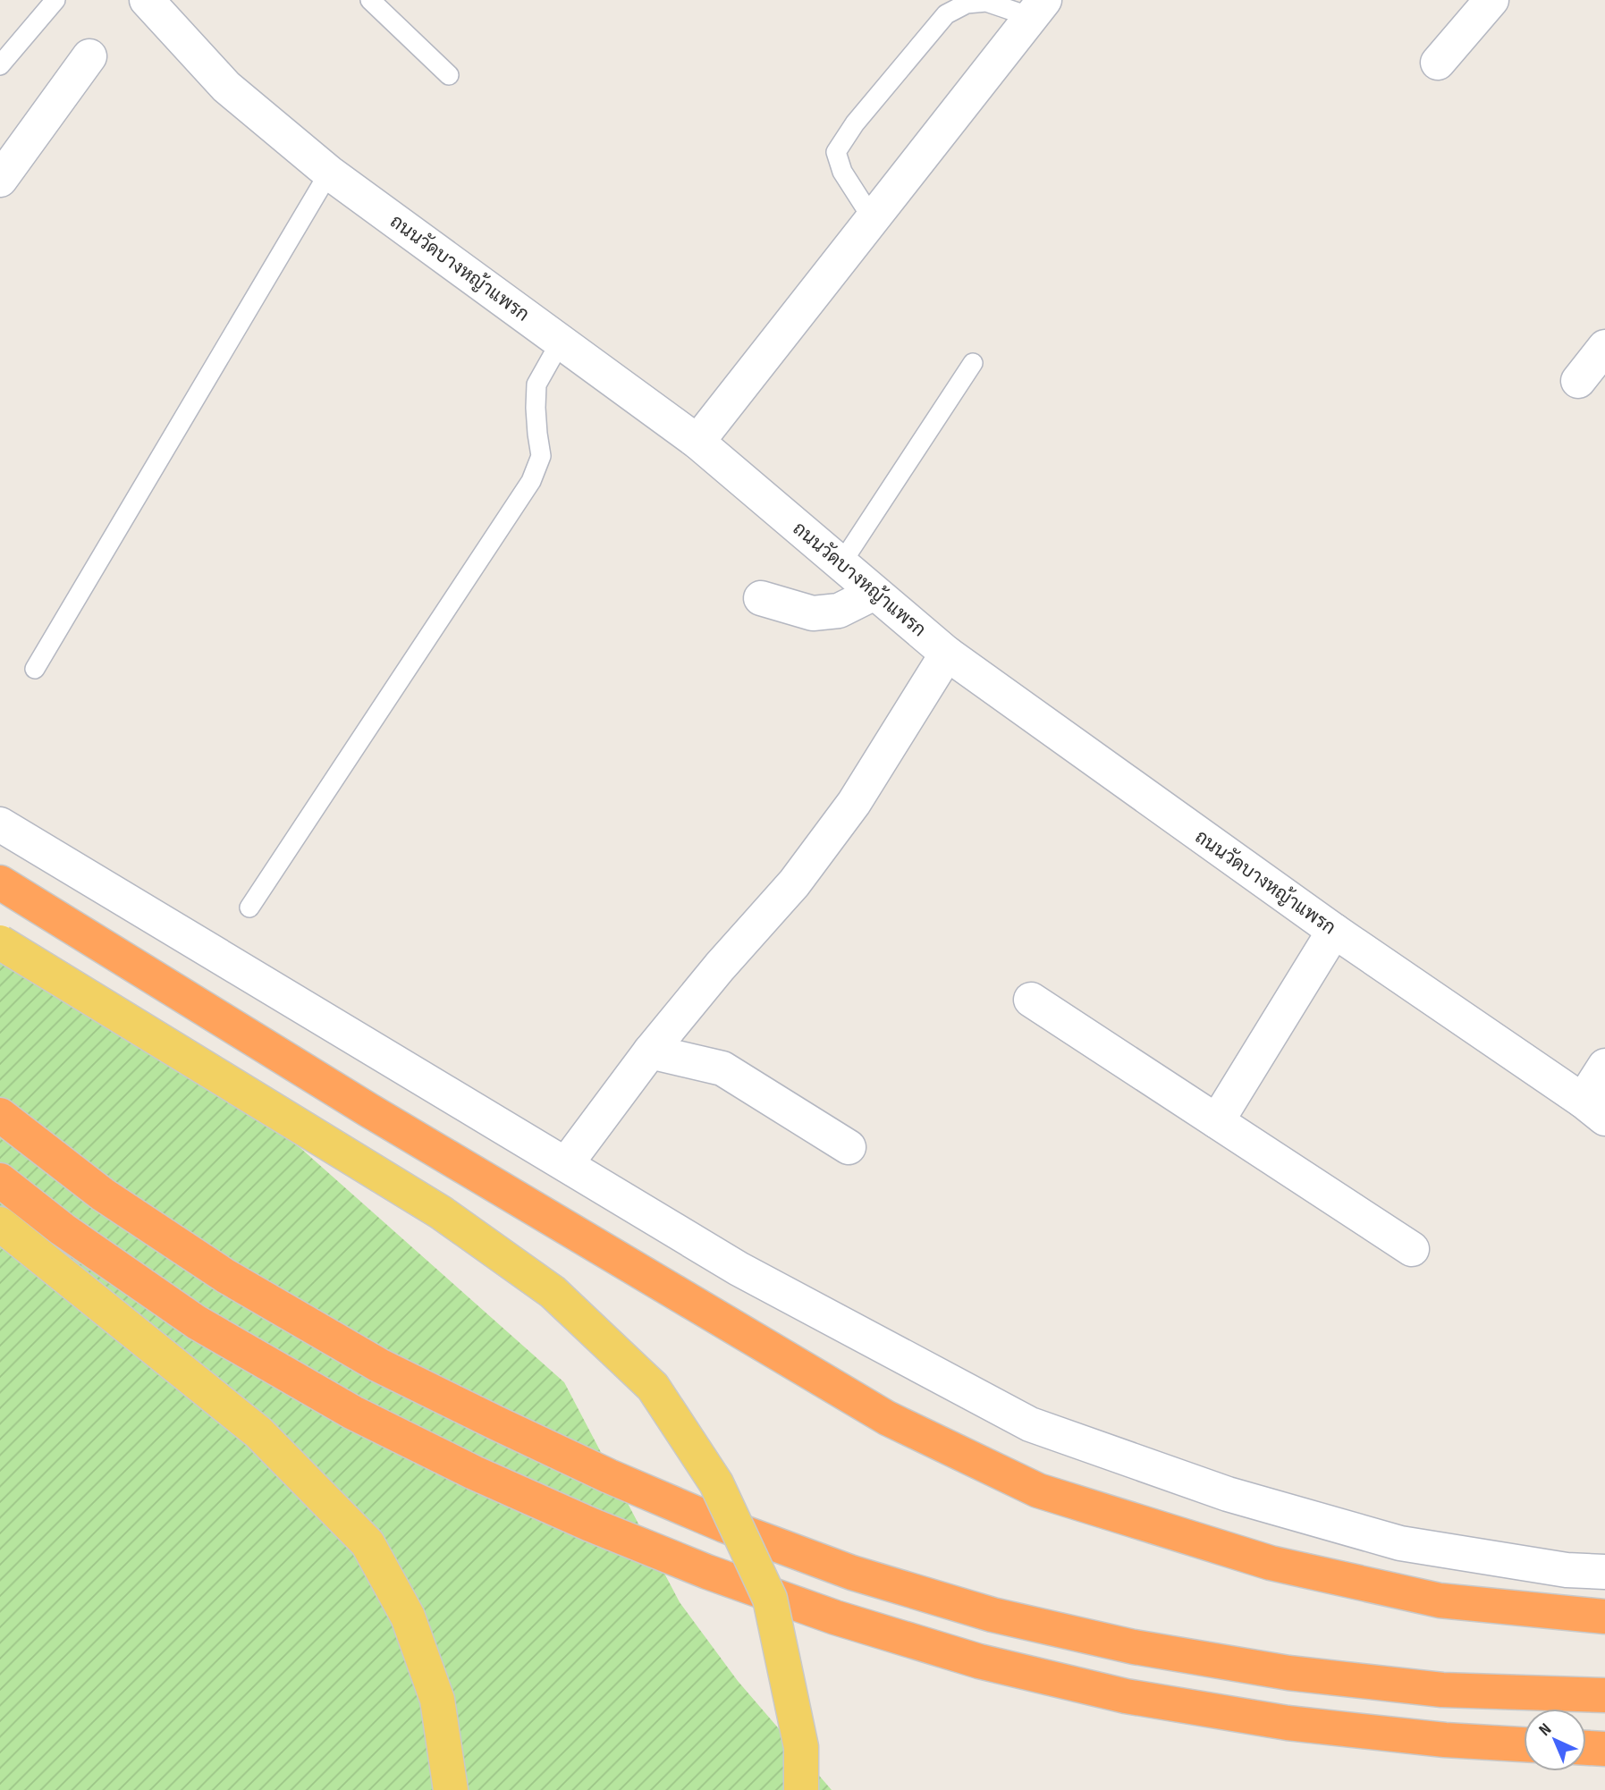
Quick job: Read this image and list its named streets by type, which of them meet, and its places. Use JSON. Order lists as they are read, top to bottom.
{
  "streets": {
    "street": ["ถนนวัดบางหญ้าแพรก"]
  },
  "north": "top left"
}
